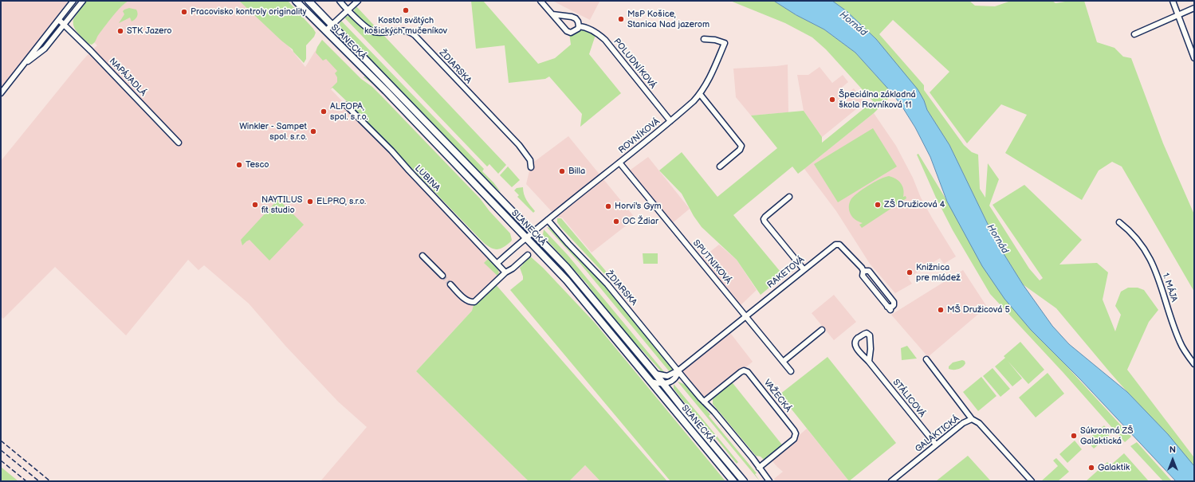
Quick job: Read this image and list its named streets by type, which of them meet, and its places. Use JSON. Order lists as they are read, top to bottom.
{
  "streets": {
    "main road": ["SLANECKÁ"],
    "street": [
      "POLUDNÍKOVÁ",
      "ŽDIARSKA",
      "NAPÁJADLÁ",
      "ROVNÍKOVÁ",
      "LUBINA",
      "SPUTNIKOVÁ",
      "RAKETOVÁ",
      "1. MÁJA",
      "VAŽECKÁ",
      "STÁLICOVÁ",
      "GALAKTICKÁ"
    ]
  },
  "crossings": [
    ["SLANECKÁ", "ROVNÍKOVÁ"],
    ["SLANECKÁ", "RAKETOVÁ"],
    ["POLUDNÍKOVÁ", "ROVNÍKOVÁ"],
    ["ŽDIARSKA", "ROVNÍKOVÁ"],
    ["ŽDIARSKA", "RAKETOVÁ"],
    ["ROVNÍKOVÁ", "SPUTNIKOVÁ"],
    ["SPUTNIKOVÁ", "RAKETOVÁ"],
    ["STÁLICOVÁ", "GALAKTICKÁ"]
  ],
  "water": ["Hornád"],
  "places": [
    "Kostol svätých košických mučeníkov",
    "Pracovisko kontroly originality",
    "MsP Košice, Stanica Nad jazerom",
    "STK Jazero",
    "Špeciálna základná škola Rovníková 11",
    "ALFOPA, spol. s r.o.",
    "Winkler - Sampet spol. s.r.o.",
    "Tesco",
    "Billa",
    "ELPRO, s.r.o.",
    "NAYTILUS fit studio",
    "ZŠ Družicová 4",
    "Horvi's Gym",
    "OC Ždiar",
    "Knižnica pre mládež",
    "MŠ Družicová 5",
    "Súkromná ZŠ Galaktická",
    "Galaktik"
  ],
  "north": "top"
}
